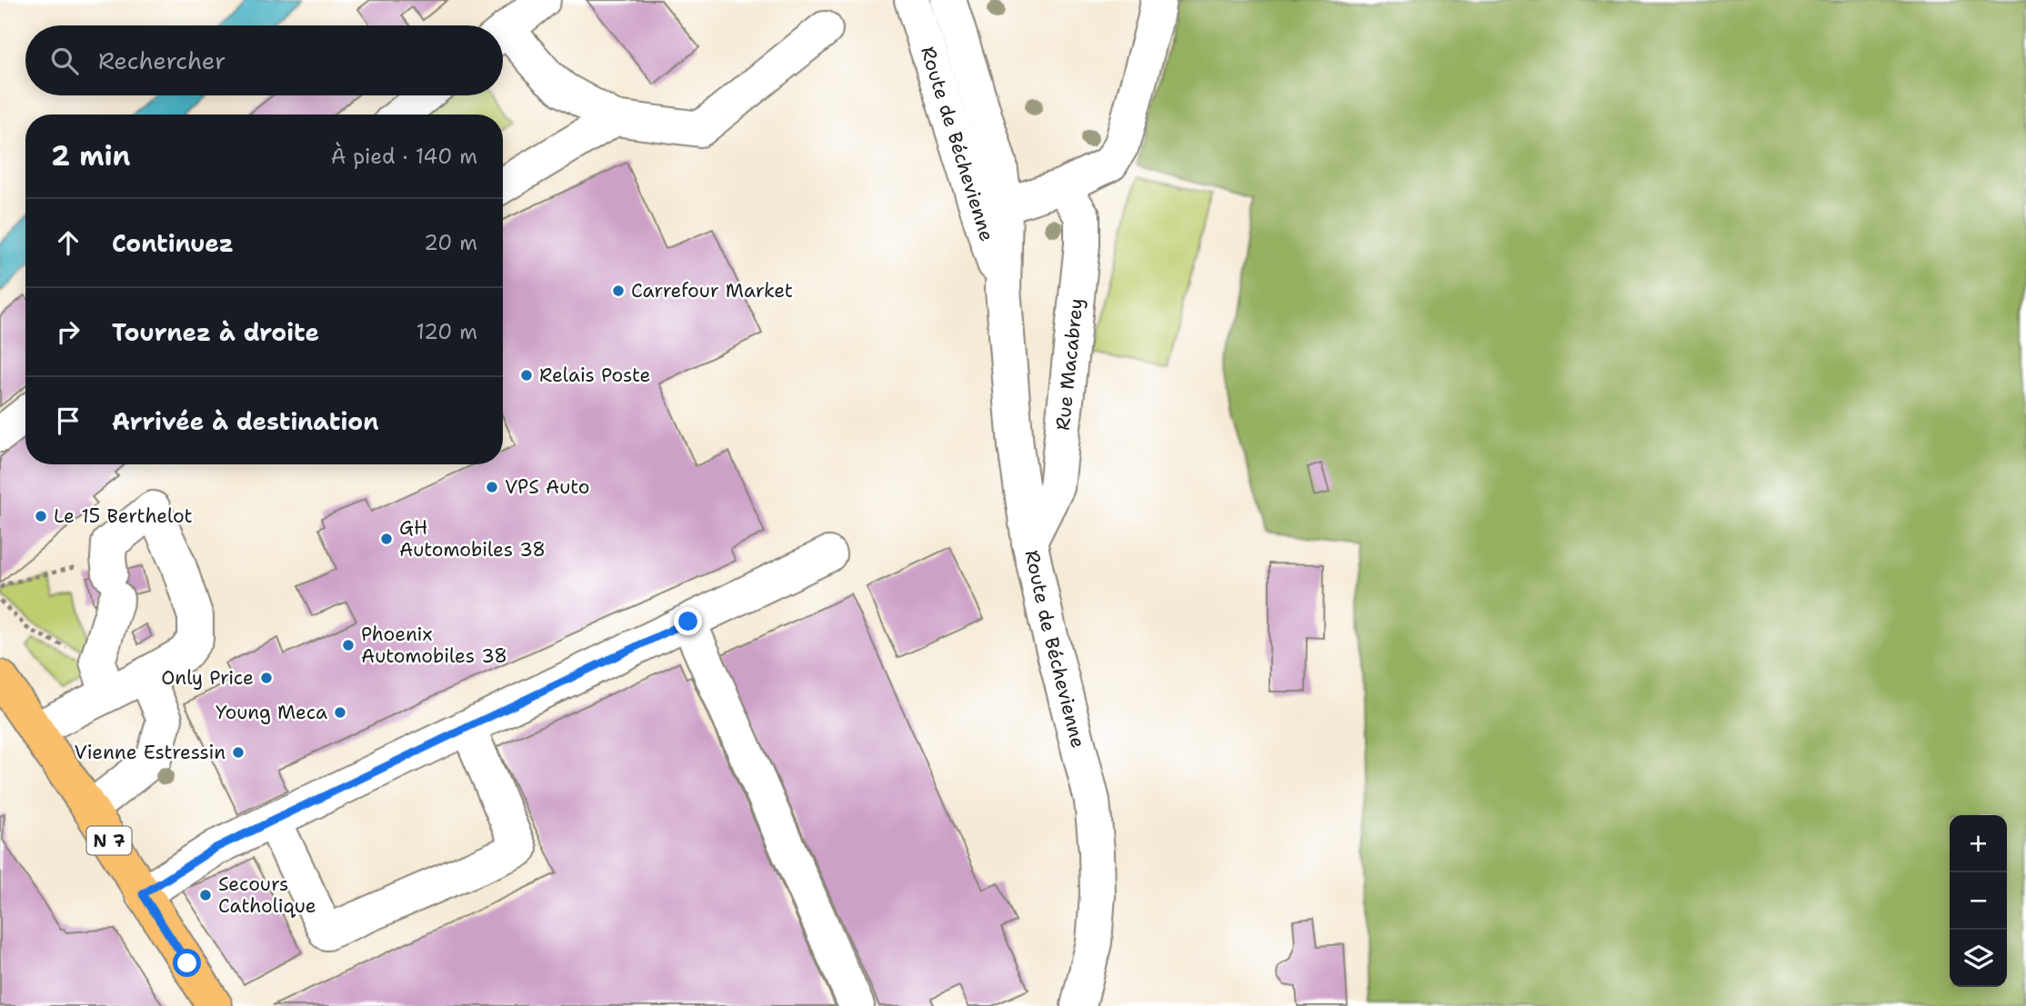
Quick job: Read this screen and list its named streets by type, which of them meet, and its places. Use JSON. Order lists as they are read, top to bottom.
{
  "streets": {
    "main road": ["N 7"],
    "street": ["Route de Béchevienne", "Rue Macabrey"]
  },
  "crossings": [
    ["Route de Béchevienne", "Rue Macabrey"]
  ],
  "places": [
    "Carrefour Market",
    "Relais Poste",
    "VPS Auto",
    "Le 15 Berthelot",
    "GH Automobiles 38",
    "Phoenix Automobiles 38",
    "Only Price",
    "Young Meca",
    "Vienne Estressin",
    "Secours Catholique"
  ],
  "page": {
    "search": "Rechercher",
    "heading": ["2 min", "À pied · 140 m"],
    "list": [
      ["Continuez", "20 m"],
      ["Tournez à droite", "120 m"],
      "Arrivée à destination"
    ],
    "map_buttons": ["+", "−"]
  }
}
